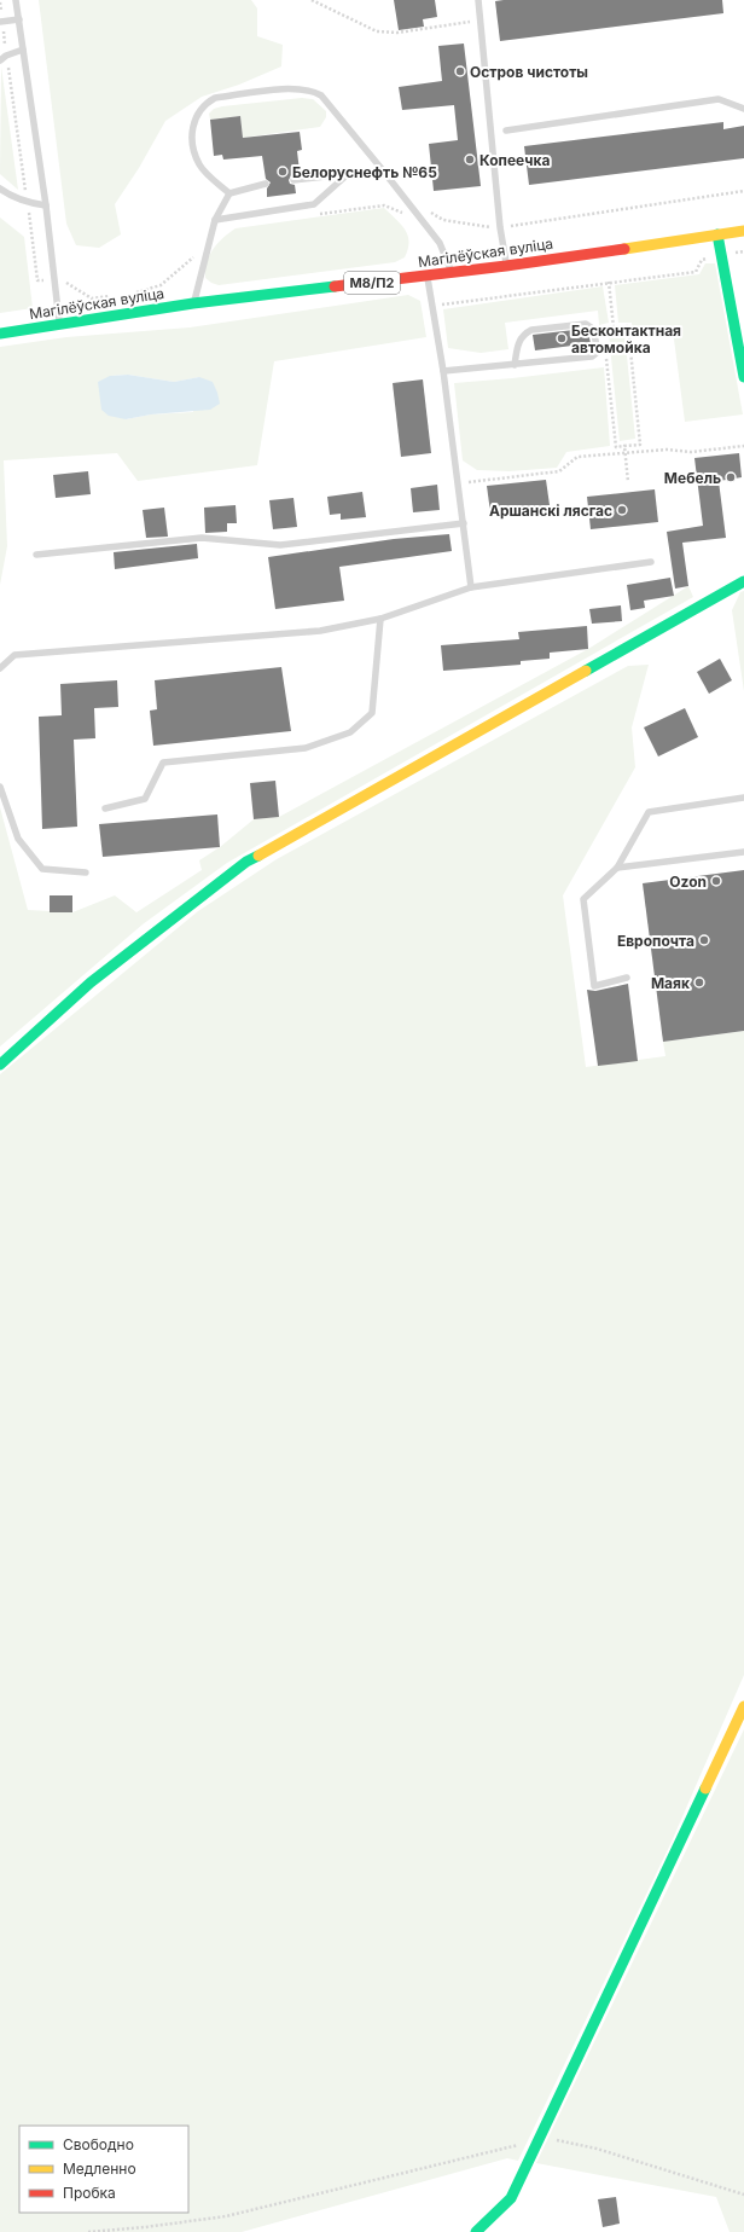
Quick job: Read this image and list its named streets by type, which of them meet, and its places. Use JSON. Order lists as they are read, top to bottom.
{
  "streets": {
    "street": ["Магілёўская вуліца", "М8/П2"]
  },
  "places": [
    "Остров чистоты",
    "Копеечка",
    "Белоруснефть №65",
    "Бесконтактная автомойка",
    "Мебель",
    "Аршанскі лясгас",
    "Ozon",
    "Европочта",
    "Маяк"
  ],
  "legend": ["Свободно", "Медленно", "Пробка"]
}
